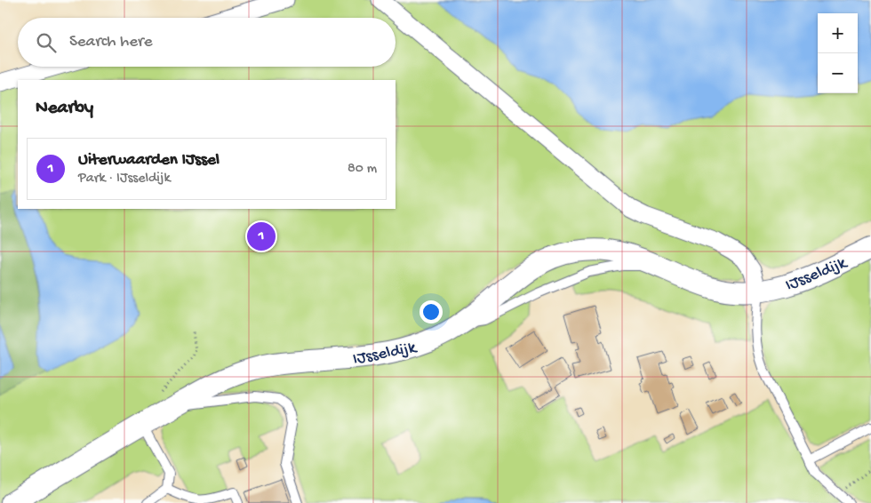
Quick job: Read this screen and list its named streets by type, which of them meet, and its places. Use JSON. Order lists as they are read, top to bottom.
{
  "streets": {
    "street": ["IJsseldijk"]
  },
  "page": {
    "map_buttons": ["+", "−"],
    "search": "Search here",
    "heading": "Nearby",
    "list": [
      {
        "mark": "1",
        "name": "Uiterwaarden IJssel",
        "note": "Park · IJsseldijk",
        "value": "80 m"
      }
    ],
    "pins": "1"
  }
}
